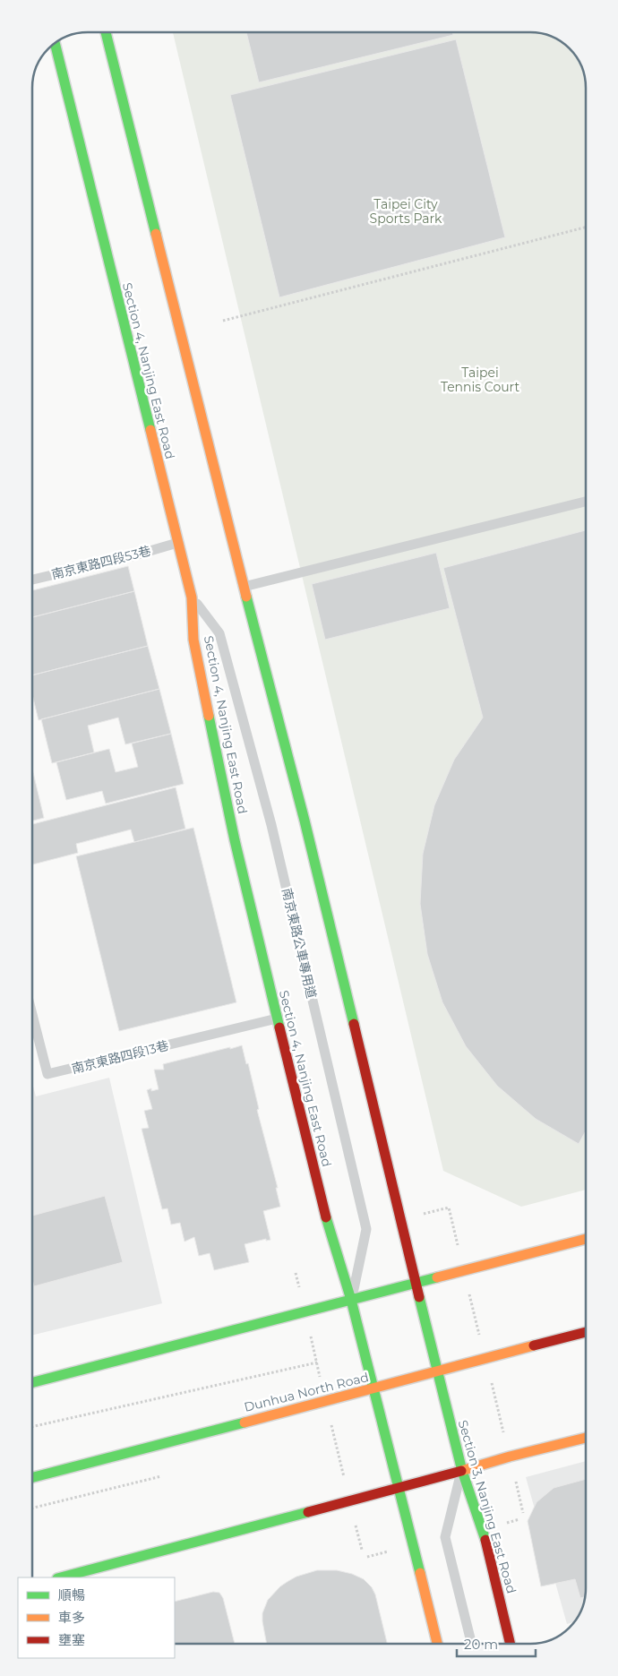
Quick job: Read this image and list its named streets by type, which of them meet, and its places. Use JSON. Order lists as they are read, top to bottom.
{
  "streets": {
    "main road": ["Section 4, Nanjing East Road", "Dunhua North Road", "Section 3, Nanjing East Road"],
    "lane": ["南京東路四段53巷", "南京東路公車專用道", "南京東路四段13巷"]
  },
  "crossings": [
    ["Section 4, Nanjing East Road", "南京東路四段53巷"],
    ["Section 4, Nanjing East Road", "南京東路公車專用道"],
    ["Section 4, Nanjing East Road", "南京東路四段13巷"],
    ["Section 4, Nanjing East Road", "Dunhua North Road"],
    ["Dunhua North Road", "Section 3, Nanjing East Road"]
  ],
  "parks": ["Taipei City Sports Park", "Taipei Tennis Court"],
  "legend": ["順暢", "車多", "壅塞"],
  "scale_bar": "20 m"
}
